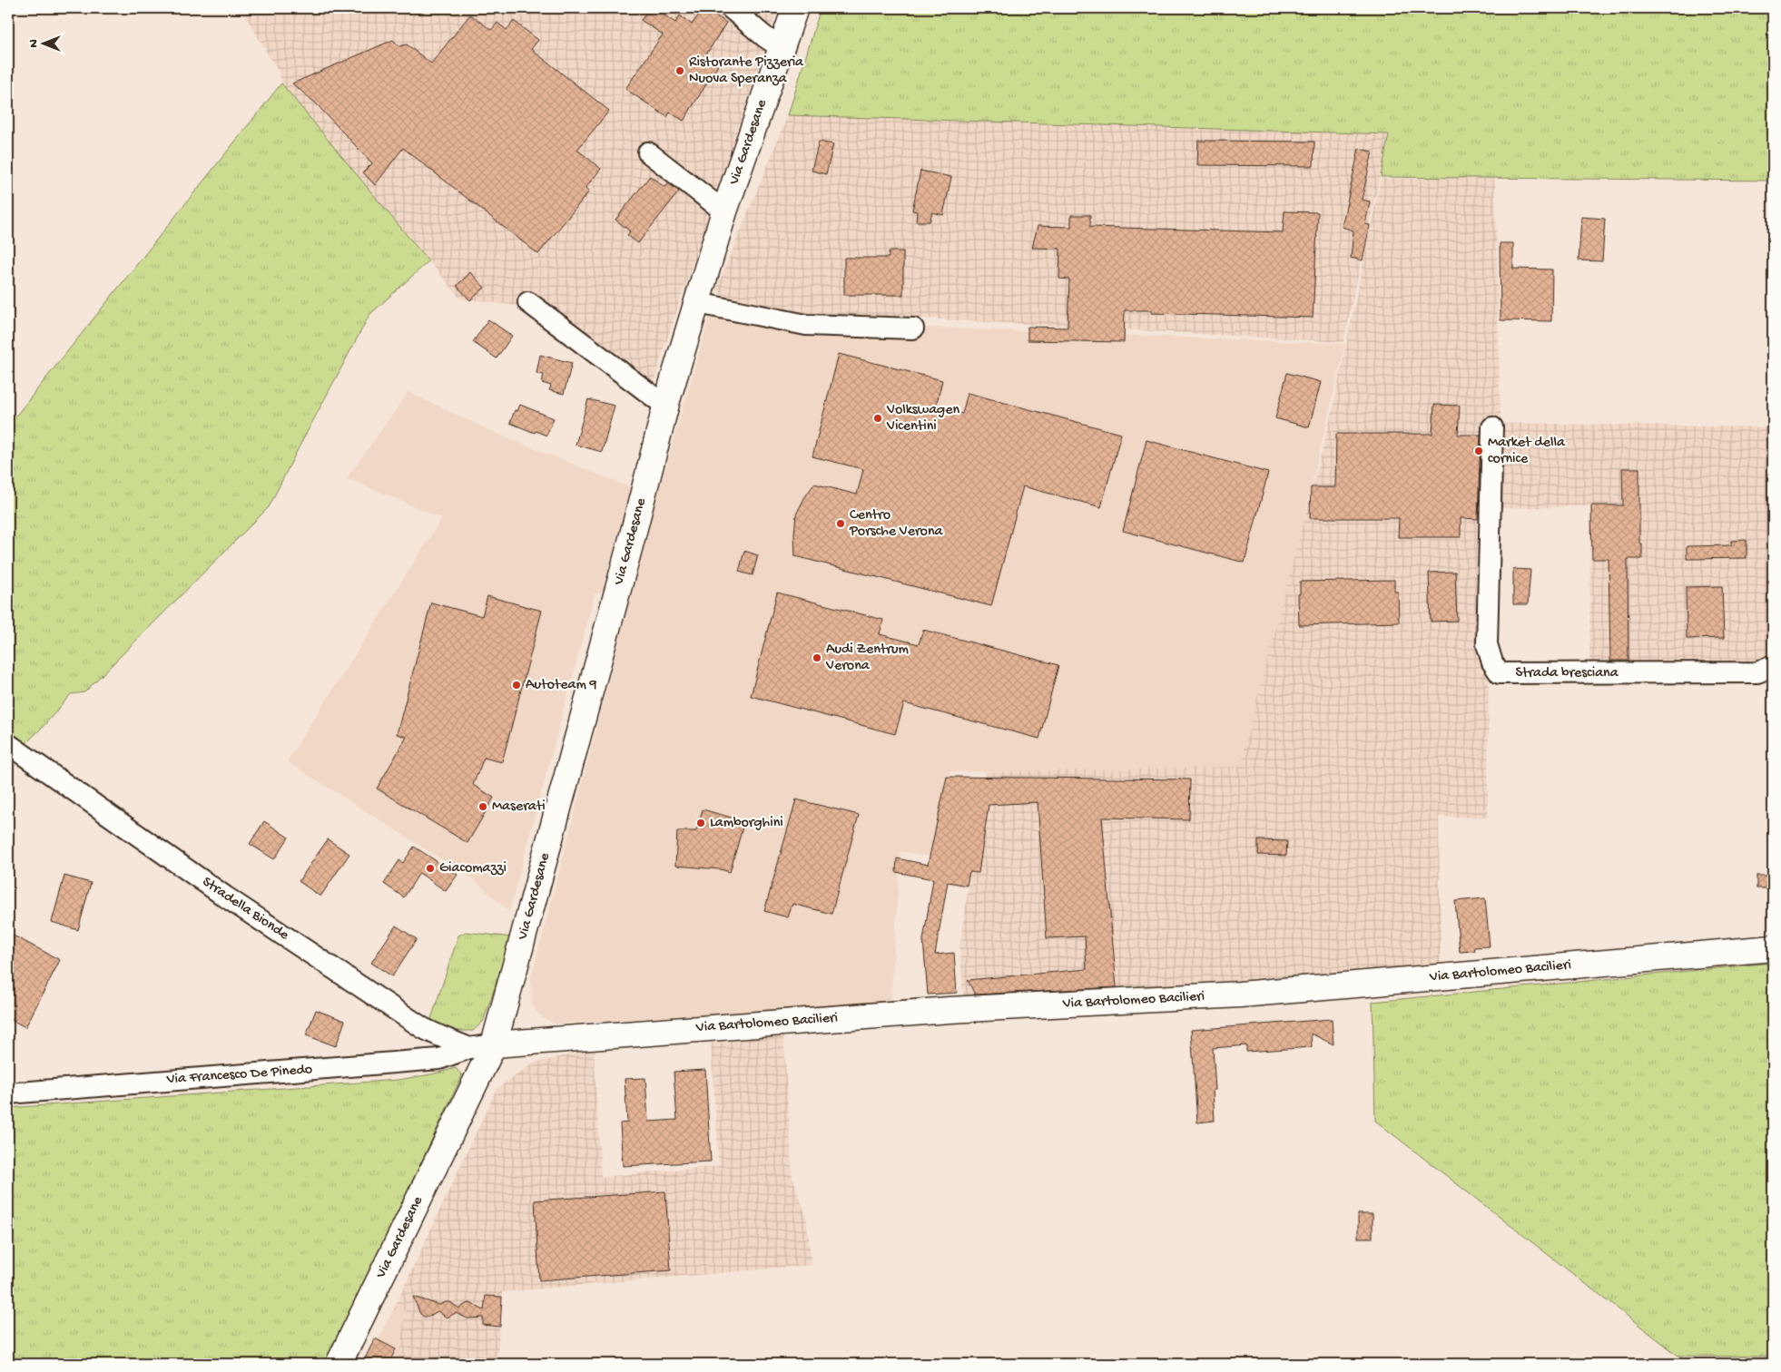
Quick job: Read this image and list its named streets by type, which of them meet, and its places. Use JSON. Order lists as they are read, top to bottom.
{
  "streets": {
    "main road": ["Via Gardesane", "Via Bartolomeo Bacilieri"],
    "street": ["Strada bresciana", "Stradella Bionde", "Via Francesco De Pinedo"]
  },
  "crossings": [
    ["Via Gardesane", "Via Bartolomeo Bacilieri"],
    ["Stradella Bionde", "Via Francesco De Pinedo"]
  ],
  "places": [
    "Ristorante Pizzeria Nuova Speranza",
    "Volkswagen Vicentini",
    "Market della cornice",
    "Centro Porsche Verona",
    "Audi Zentrum Verona",
    "Autoteam 9",
    "Maserati",
    "Lamborghini",
    "Giacomazzi"
  ],
  "north": "left"
}
